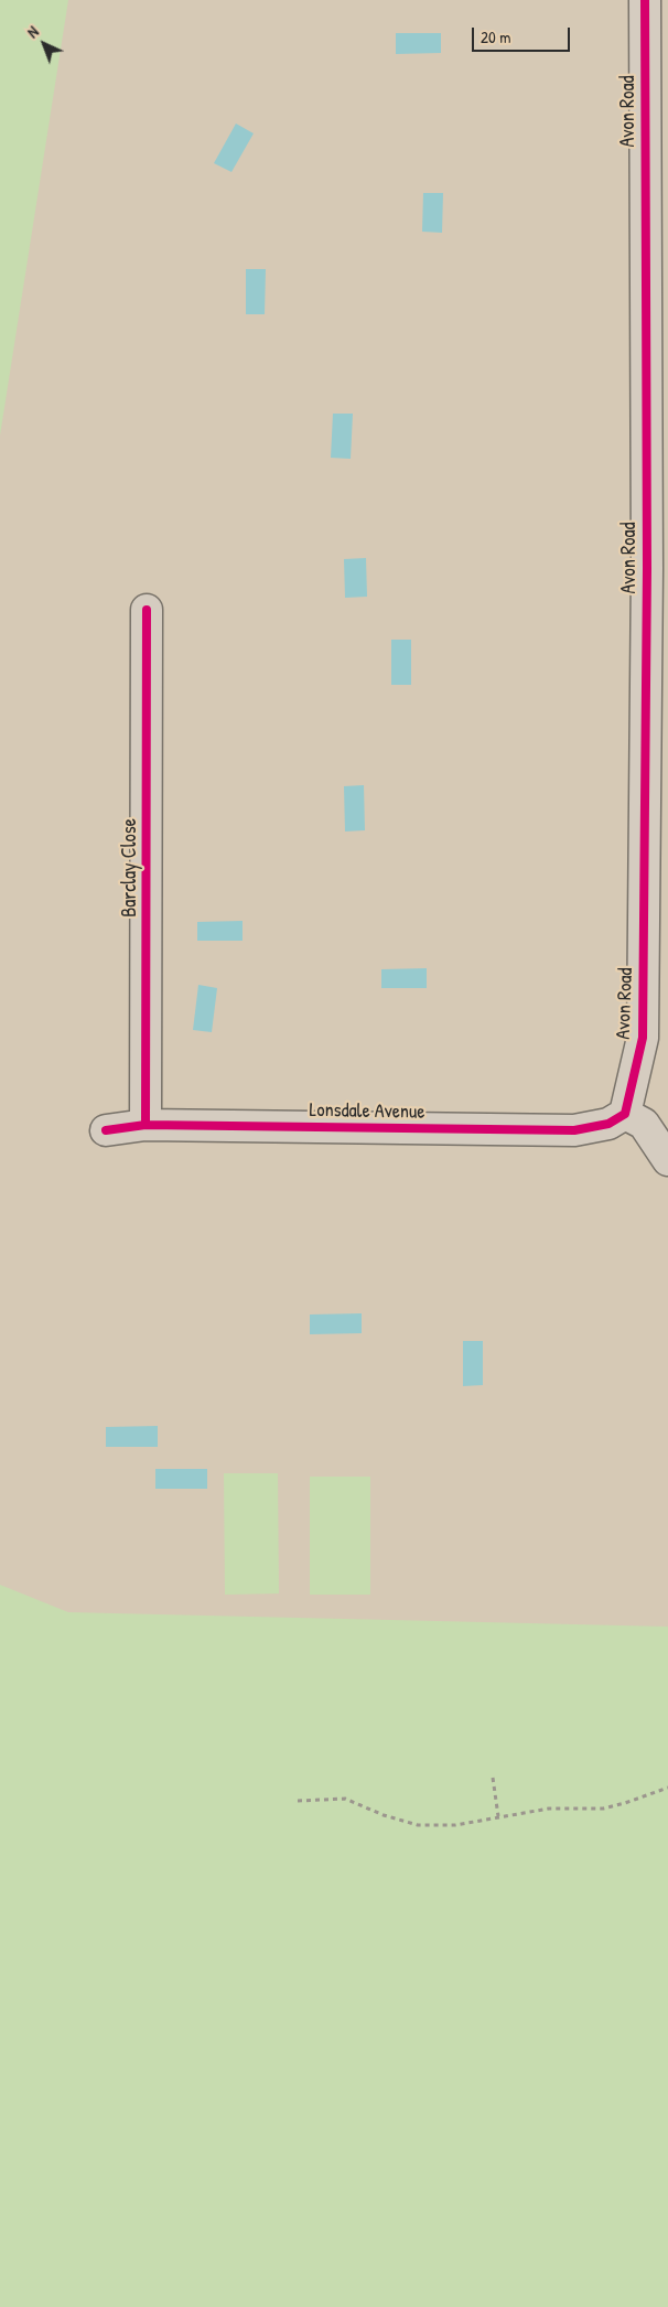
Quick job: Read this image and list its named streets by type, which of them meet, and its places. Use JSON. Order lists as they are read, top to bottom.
{
  "streets": {
    "street": ["Avon Road", "Barclay Close", "Lonsdale Avenue"]
  },
  "crossings": [
    ["Avon Road", "Lonsdale Avenue"],
    ["Barclay Close", "Lonsdale Avenue"]
  ],
  "scale_bar": "20 m",
  "north": "top left"
}
